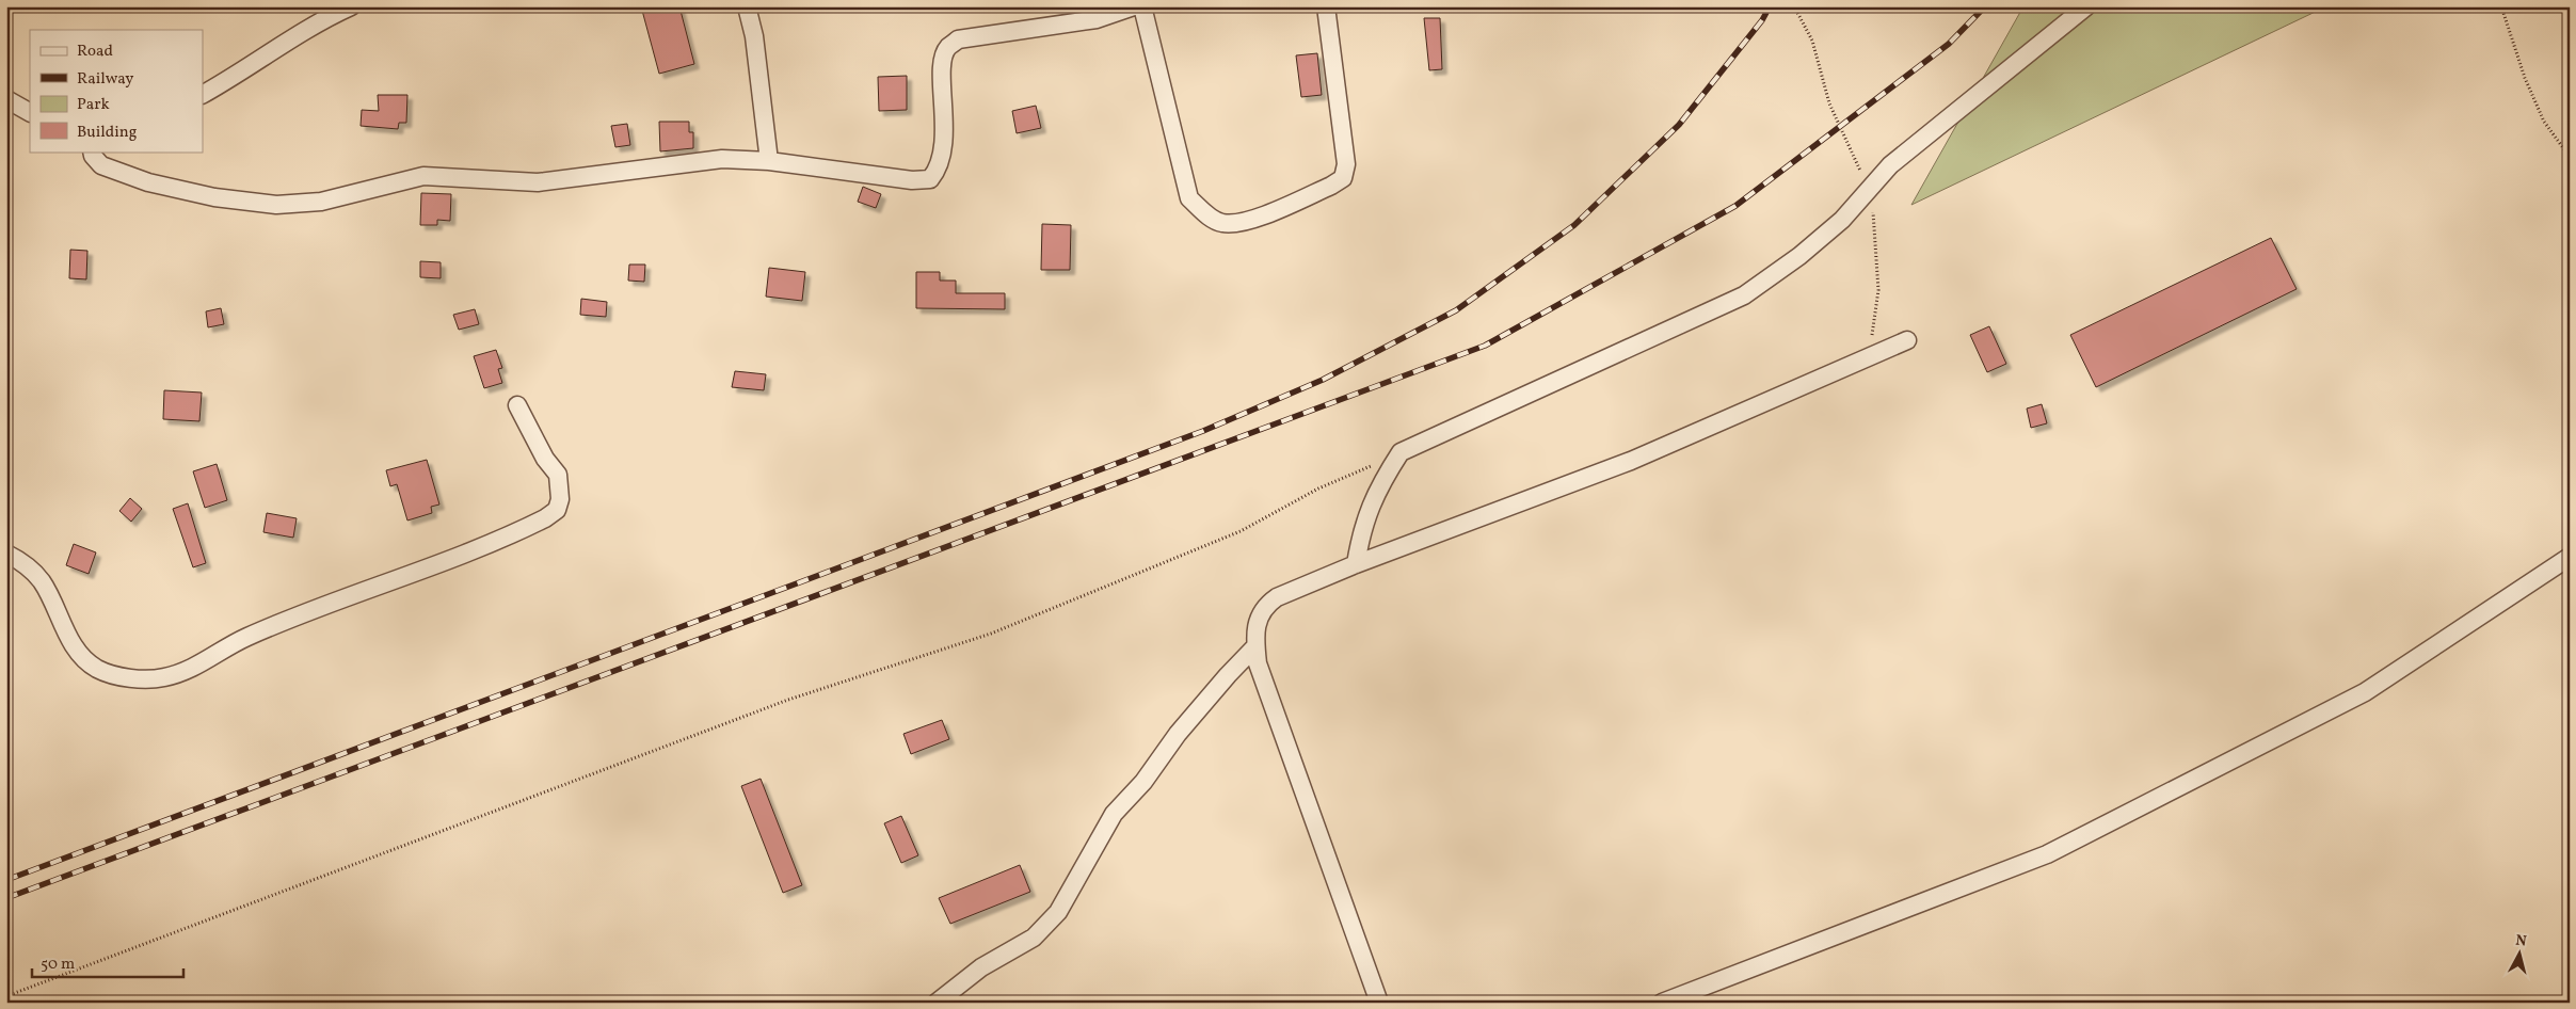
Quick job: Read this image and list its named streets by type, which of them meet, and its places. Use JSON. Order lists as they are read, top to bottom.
{
  "legend": [
    "Road",
    "Railway",
    "Park",
    "Building"
  ],
  "scale_bar": "50 m",
  "north": "top"
}
